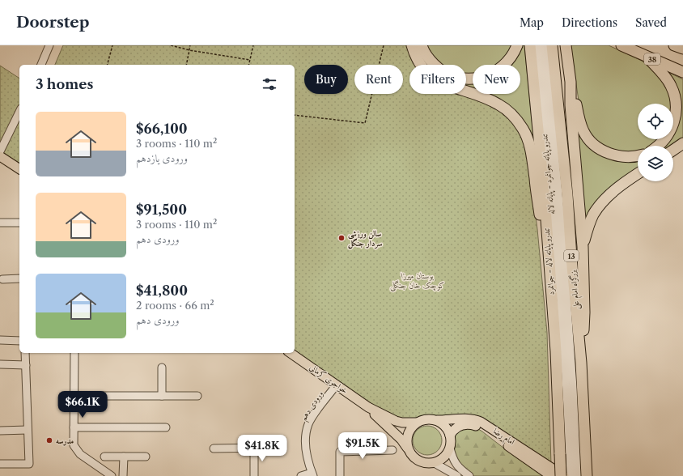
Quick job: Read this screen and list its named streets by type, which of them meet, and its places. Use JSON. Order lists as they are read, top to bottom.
{
  "streets": {
    "highway": ["38", "13", "بزرگراه امام علی"],
    "main road": ["خواجوی کرمانی", "امام رضا"],
    "street": ["تندرو پایانه جوانمرد - پایانه لاله", "تندرو پایانه لاله - جوانمرد", "ورودی دهم"]
  },
  "crossings": [
    ["تندرو پایانه جوانمرد - پایانه لاله", "تندرو پایانه لاله - جوانمرد"],
    ["تندرو پایانه جوانمرد - پایانه لاله", "امام رضا"],
    ["تندرو پایانه لاله - جوانمرد", "امام رضا"],
    ["خواجوی کرمانی", "ورودی دهم"]
  ],
  "parks": ["بوستان میرزا کوچک خان جنگلی"],
  "places": ["سالن ورزشی سردار جنگل", "مدرسه"],
  "page": {
    "header": "Doorstep",
    "nav": ["Map", "Directions", "Saved"],
    "chip": [
      "Buy",
      "Rent",
      "Filters",
      "New"
    ],
    "heading": "3 homes",
    "list": [
      {
        "name": "$66,100",
        "note": "3 rooms · 110 m² · ورودی یازدهم"
      },
      {
        "name": "$91,500",
        "note": "3 rooms · 110 m² · ورودی دهم"
      },
      {
        "name": "$41,800",
        "note": "2 rooms · 66 m² · ورودی دهم"
      }
    ],
    "price": ["$66.1K", "$91.5K", "$41.8K"]
  }
}
